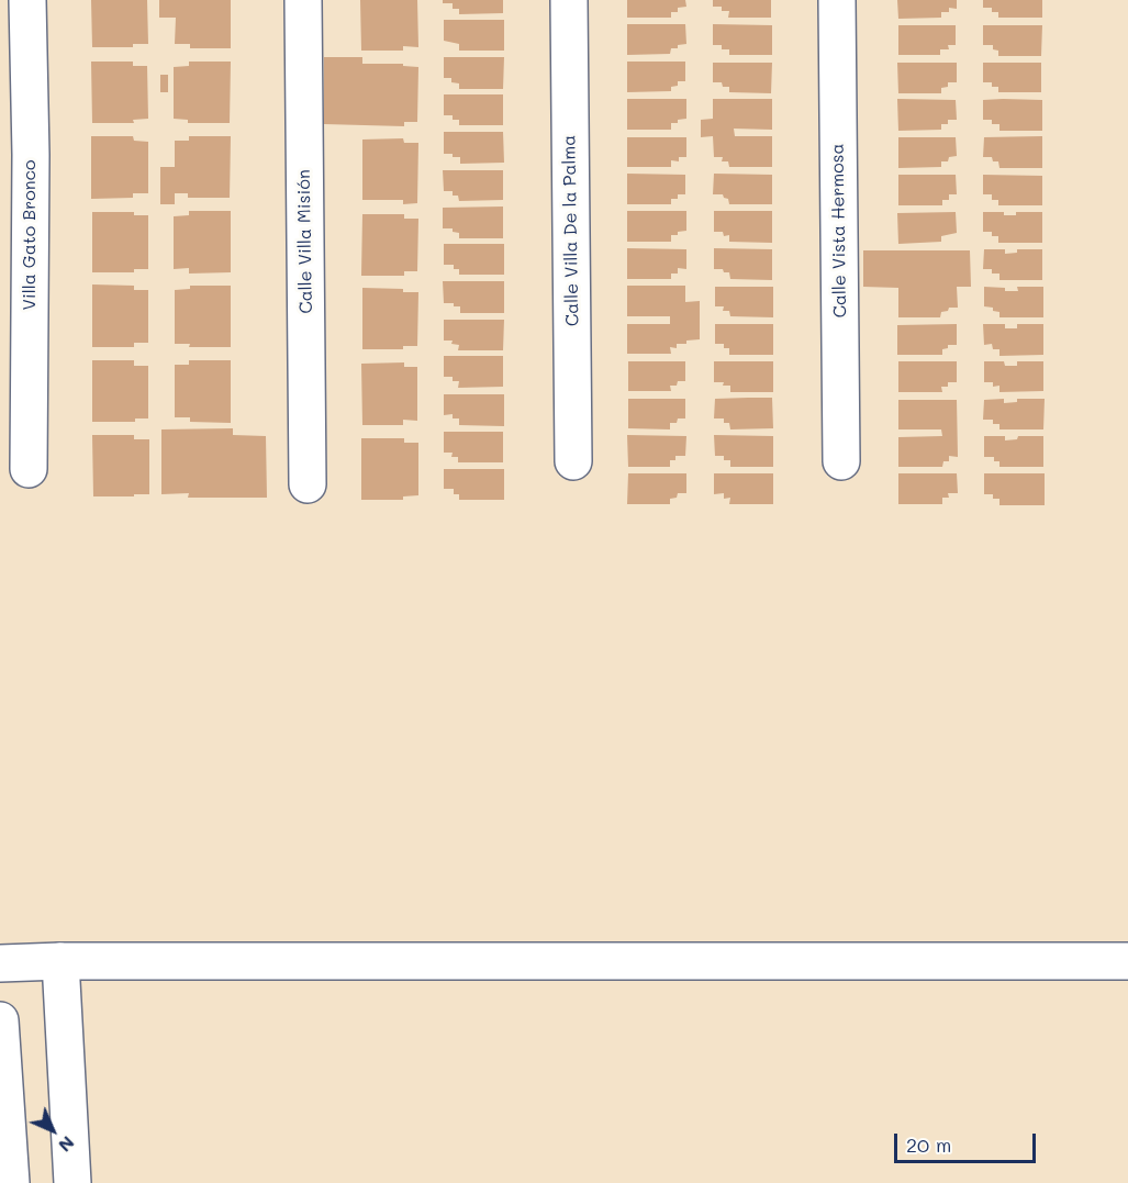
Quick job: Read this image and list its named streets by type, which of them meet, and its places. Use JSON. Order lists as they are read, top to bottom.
{
  "streets": {
    "street": [
      "Calle Villa De la Palma",
      "Calle Vista Hermosa",
      "Villa Gato Bronco",
      "Calle Villa Misión"
    ]
  },
  "scale_bar": "20 m",
  "north": "bottom right"
}
